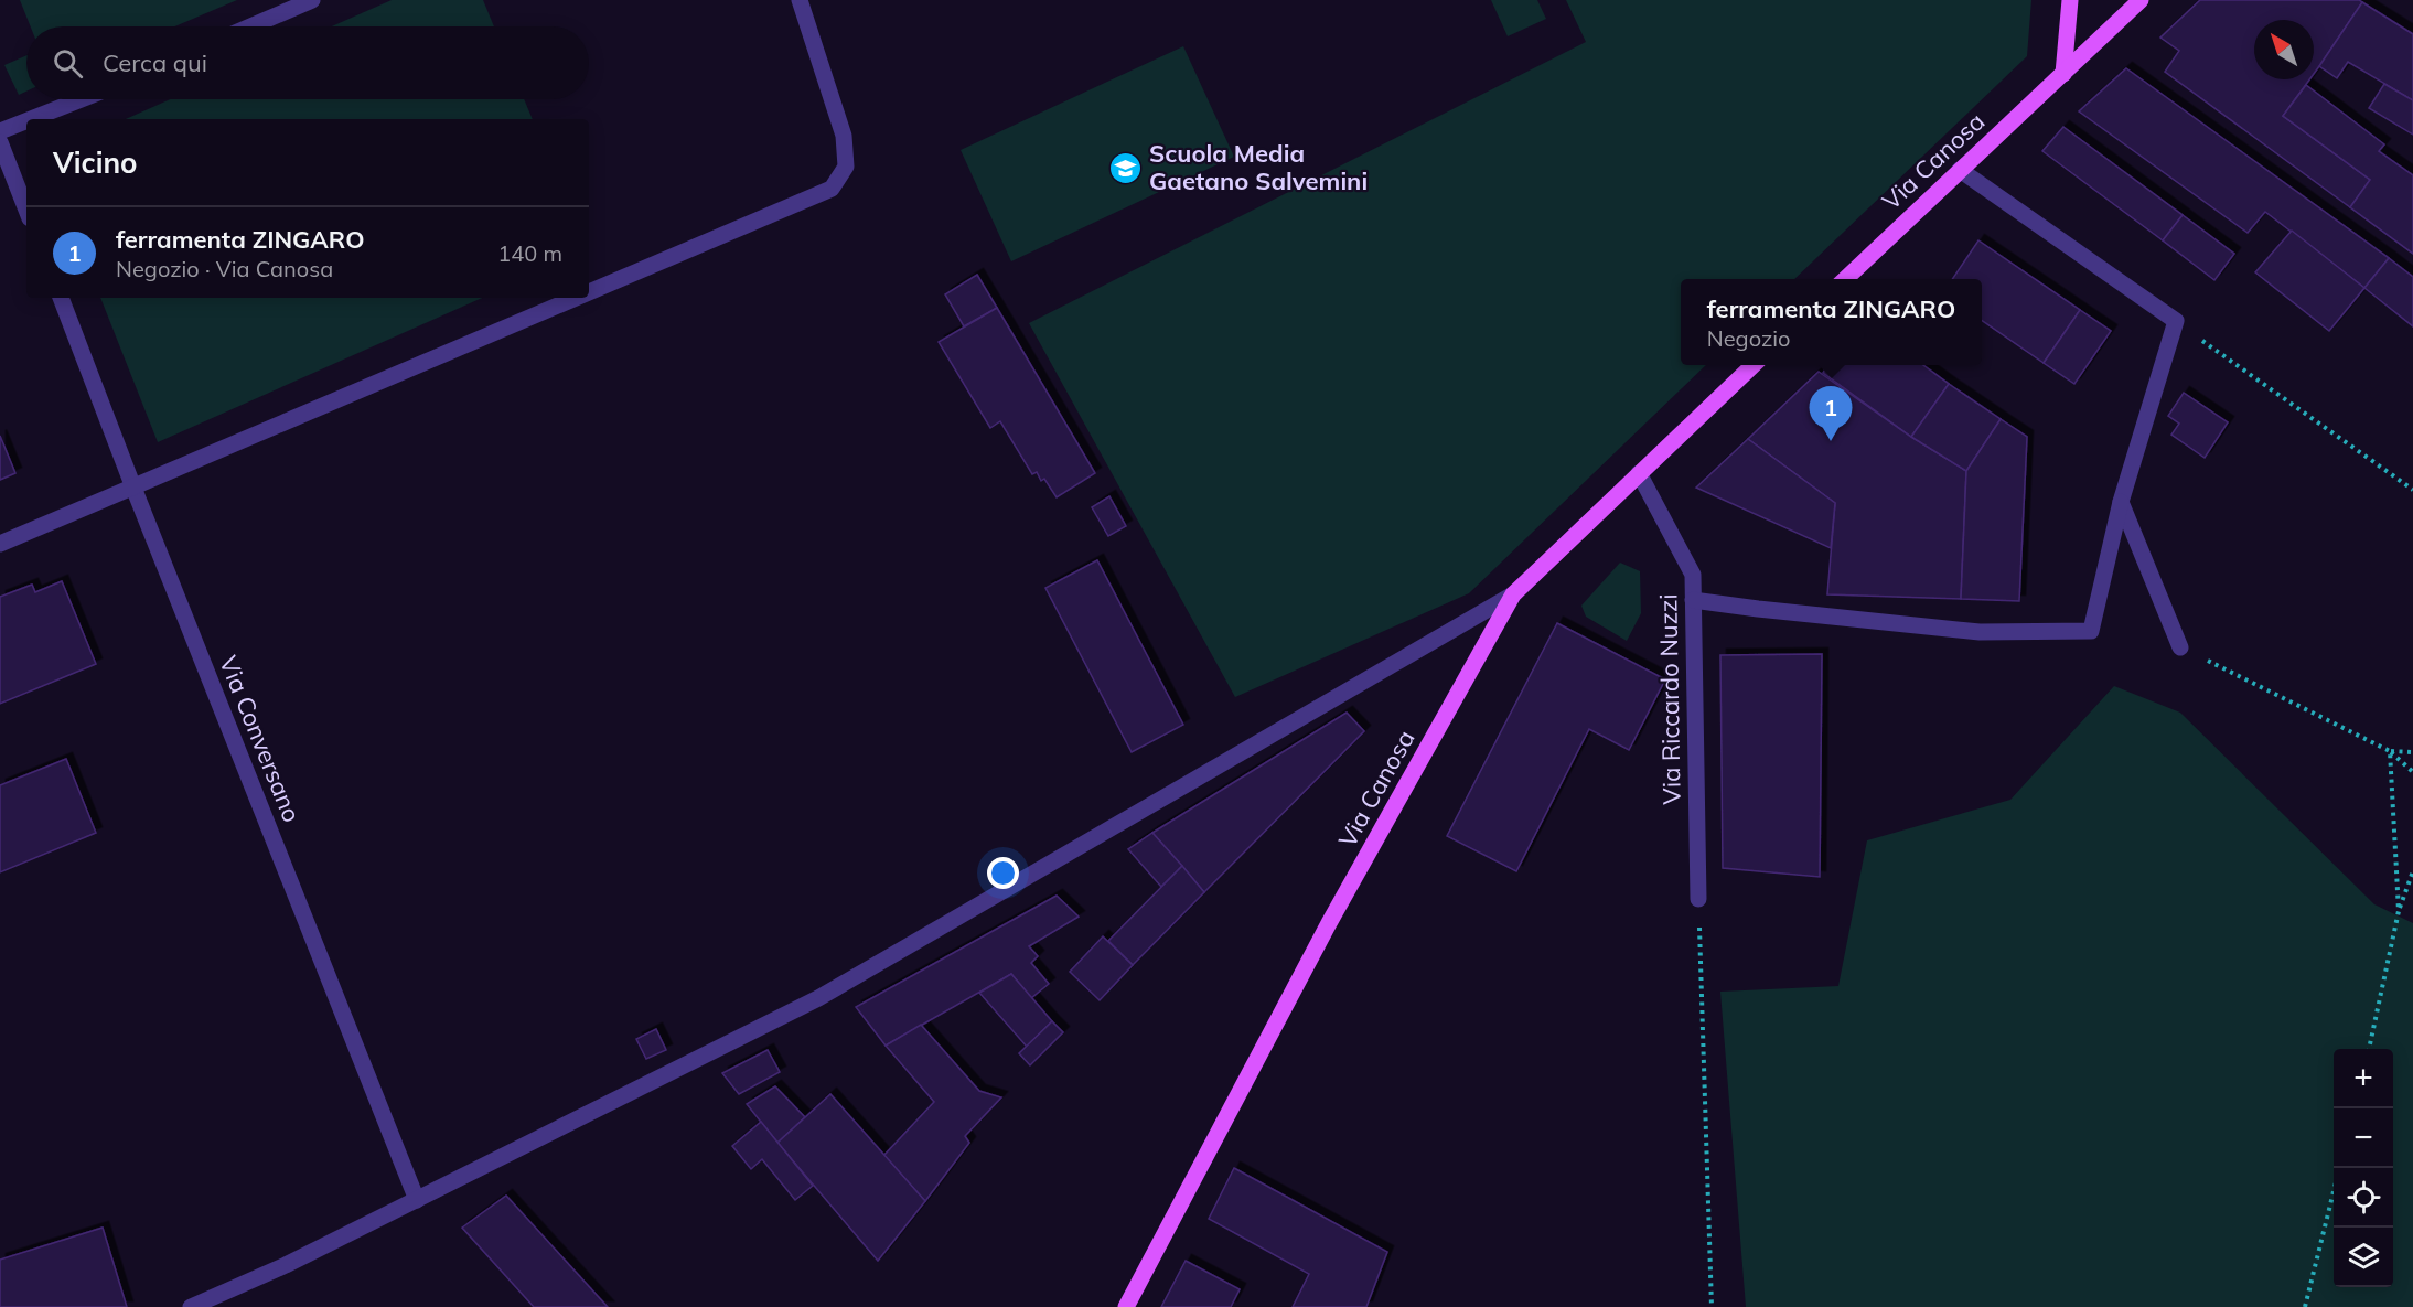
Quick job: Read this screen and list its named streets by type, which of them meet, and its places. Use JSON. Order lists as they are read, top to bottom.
{
  "streets": {
    "main road": ["Via Canosa"],
    "street": ["Via Riccardo Nuzzi", "Via Conversano"]
  },
  "crossings": [
    ["Via Canosa", "Via Riccardo Nuzzi"]
  ],
  "places": {
    "school or university": ["Scuola Media Gaetano Salvemini"]
  },
  "north": "top left",
  "page": {
    "search": "Cerca qui",
    "heading": "Vicino",
    "list": [
      {
        "mark": "1",
        "name": "ferramenta ZINGARO",
        "note": "Negozio · Via Canosa",
        "value": "140 m"
      }
    ],
    "popup": ["ferramenta ZINGARO", "Negozio"],
    "pins": "1",
    "map_buttons": ["+", "−"]
  }
}
